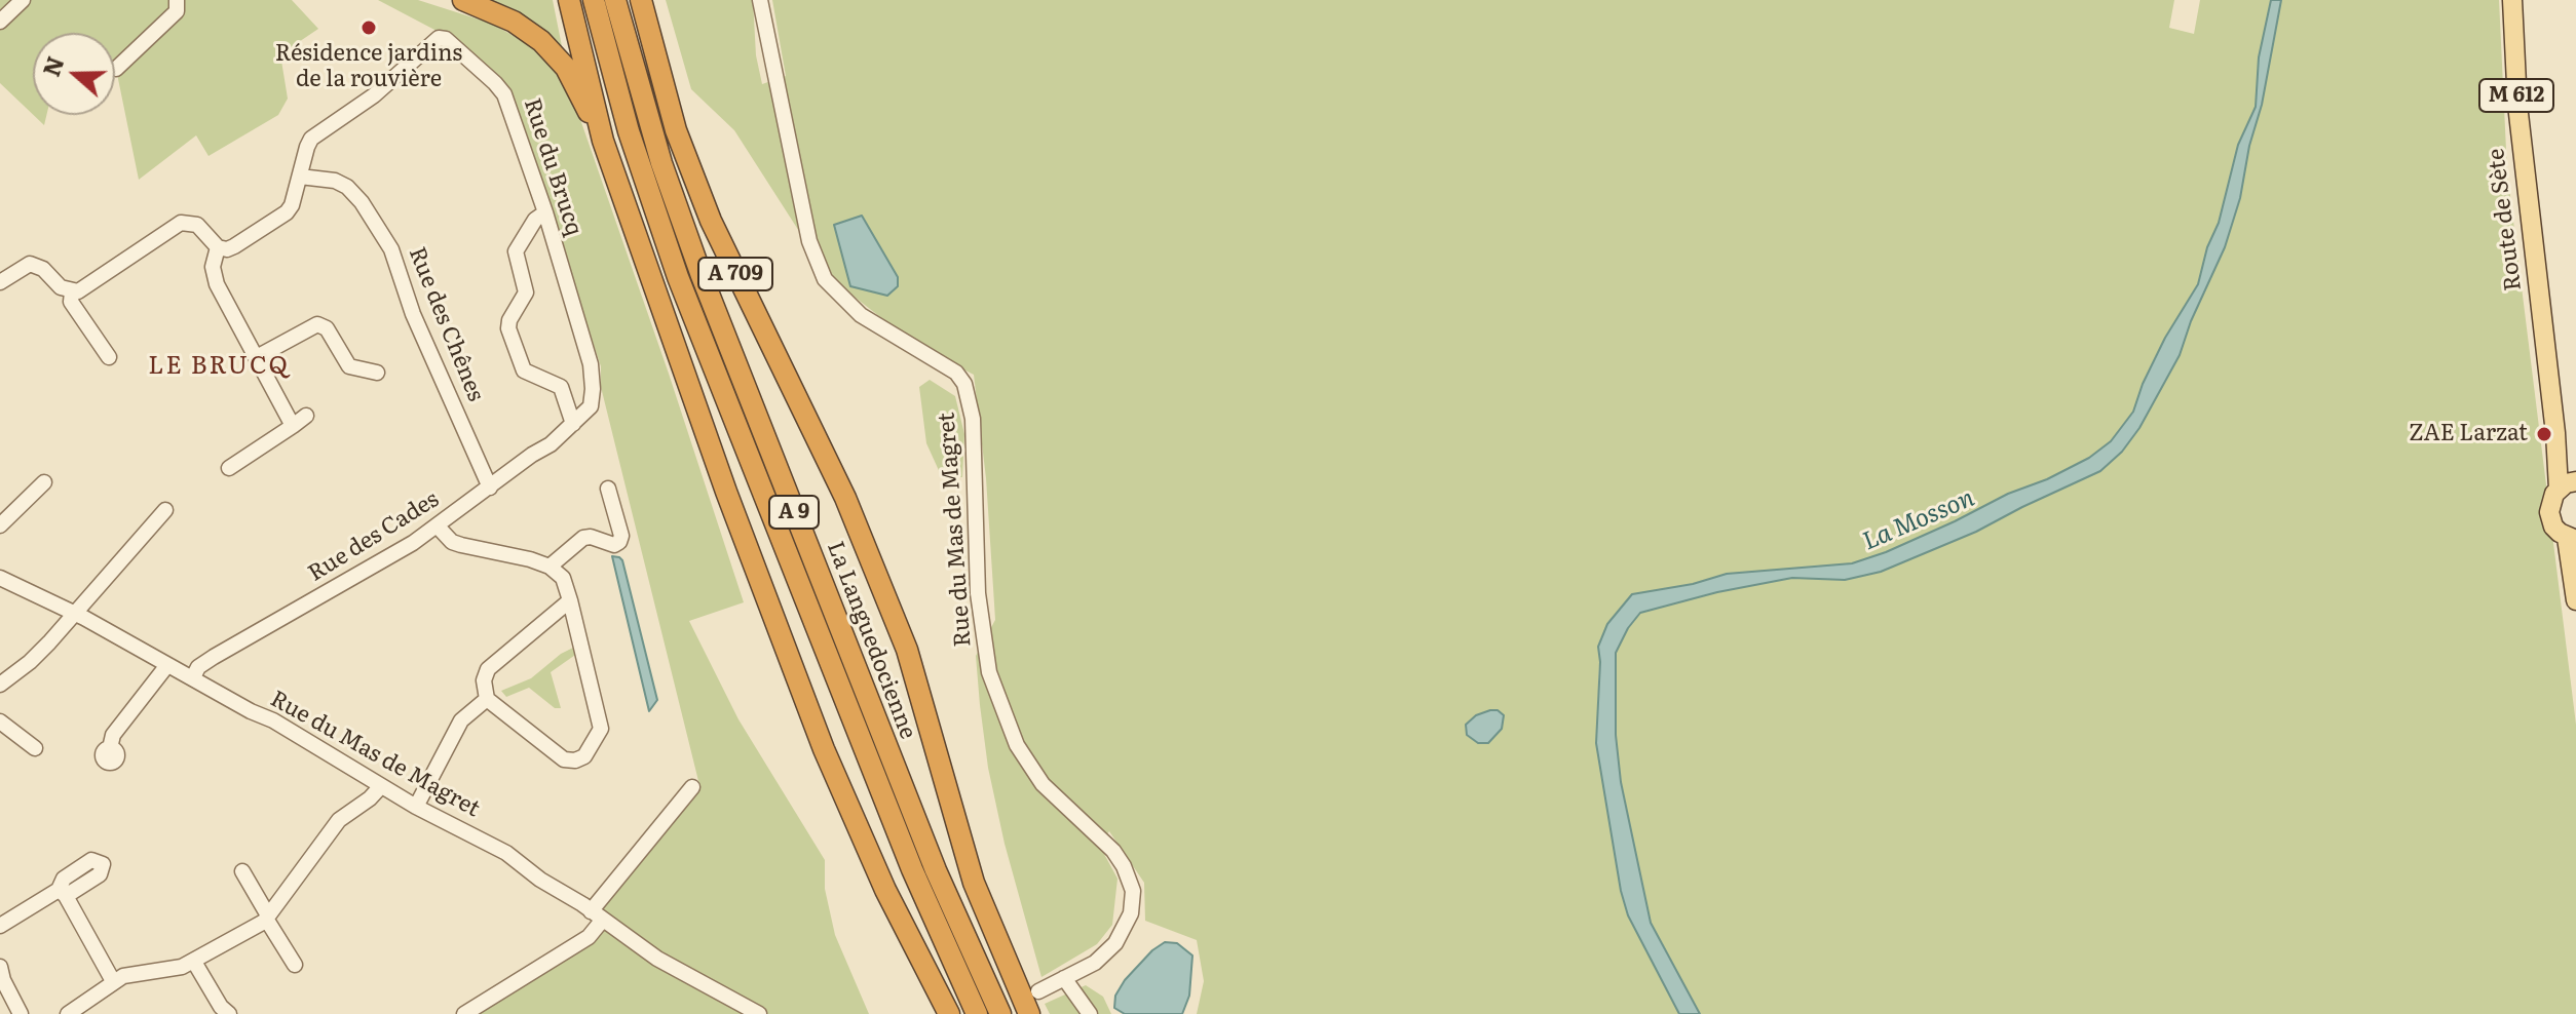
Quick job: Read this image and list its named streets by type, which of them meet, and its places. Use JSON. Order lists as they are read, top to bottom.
{
  "streets": {
    "highway": ["A 709", "A 9", "La Languedocienne"],
    "main road": ["M 612", "Route de Sète"],
    "street": [
      "Rue du Brucq",
      "Rue des Chênes",
      "Rue du Mas de Magret",
      "Rue des Cades"
    ]
  },
  "crossings": [
    ["Rue du Brucq", "Rue des Chênes"],
    ["Rue du Brucq", "Rue des Cades"],
    ["Rue des Chênes", "Rue des Cades"],
    ["Rue du Mas de Magret", "Rue des Cades"]
  ],
  "districts": ["LE BRUCQ"],
  "water": ["La Mosson"],
  "places": ["Résidence jardins de la rouvière", "ZAE Larzat"],
  "north": "left"
}
